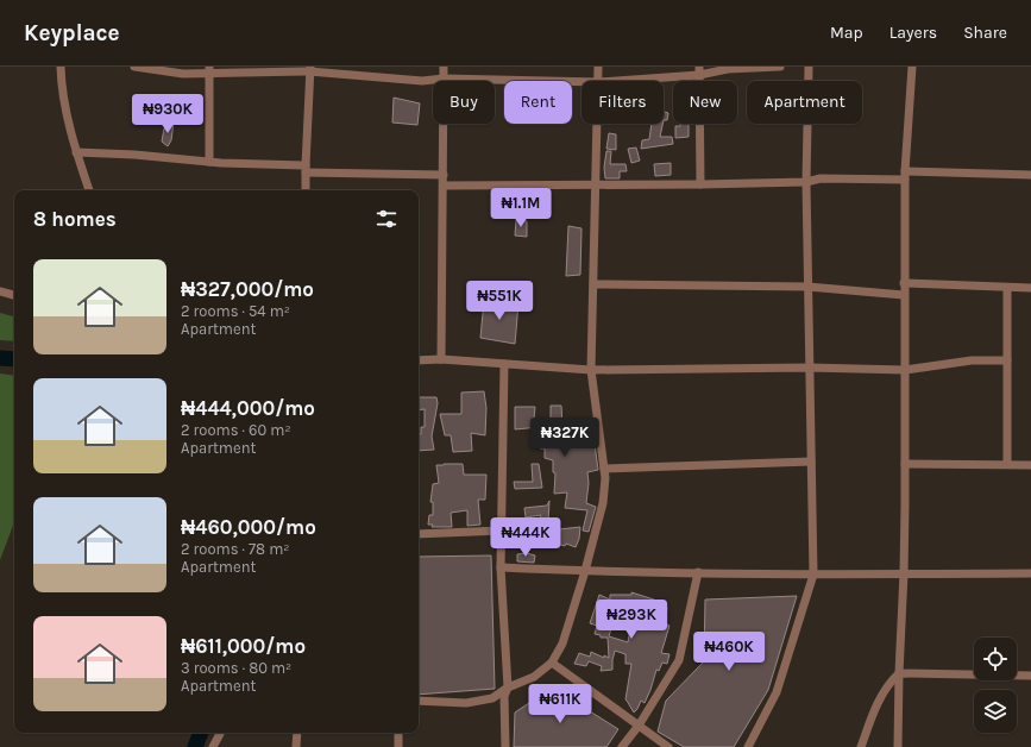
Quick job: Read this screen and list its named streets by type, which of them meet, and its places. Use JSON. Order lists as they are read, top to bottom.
{
  "page": {
    "header": "Keyplace",
    "nav": ["Map", "Layers", "Share"],
    "chip": [
      "Buy",
      "Rent",
      "Filters",
      "New",
      "Apartment"
    ],
    "price": [
      "₦930K",
      "₦1.1M",
      "₦551K",
      "₦327K",
      "₦444K",
      "₦293K",
      "₦460K",
      "₦611K"
    ],
    "heading": "8 homes",
    "list": [
      {
        "name": "₦327,000/mo",
        "note": "2 rooms · 54 m² · Apartment"
      },
      {
        "name": "₦444,000/mo",
        "note": "2 rooms · 60 m² · Apartment"
      },
      {
        "name": "₦460,000/mo",
        "note": "2 rooms · 78 m² · Apartment"
      },
      {
        "name": "₦611,000/mo",
        "note": "3 rooms · 80 m² · Apartment"
      }
    ]
  }
}
